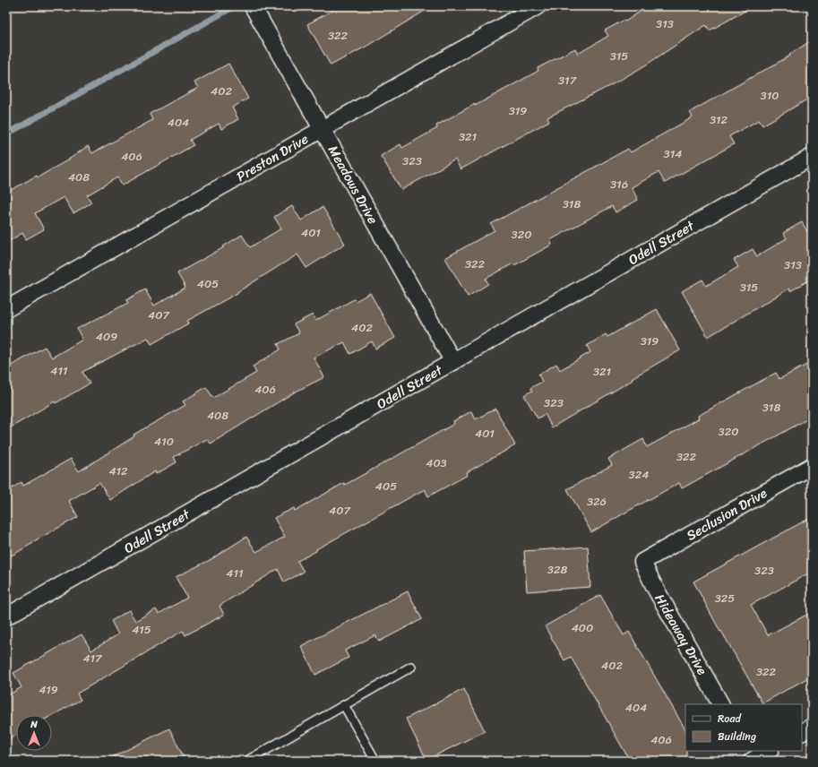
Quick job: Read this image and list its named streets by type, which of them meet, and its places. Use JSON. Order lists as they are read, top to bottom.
{
  "streets": {
    "street": [
      "Preston Drive",
      "Meadows Drive",
      "Odell Street",
      "Seclusion Drive",
      "Hideaway Drive"
    ]
  },
  "crossings": [
    ["Preston Drive", "Meadows Drive"],
    ["Meadows Drive", "Odell Street"],
    ["Seclusion Drive", "Hideaway Drive"]
  ],
  "house_numbers": [
    "313",
    "322",
    "315",
    "317",
    "402",
    "310",
    "319",
    "312",
    "404",
    "321",
    "314",
    "406",
    "323",
    "408",
    "316",
    "318",
    "401",
    "320",
    "322",
    "313",
    "405",
    "315",
    "407",
    "402",
    "409",
    "319",
    "411",
    "321",
    "406",
    "323",
    "318",
    "408",
    "320",
    "401",
    "410",
    "322",
    "403",
    "412",
    "324",
    "405",
    "326",
    "407",
    "328",
    "323",
    "411",
    "325",
    "400",
    "415",
    "417",
    "402",
    "322",
    "419",
    "404",
    "406"
  ],
  "legend": ["Road", "Building"],
  "north": "top"
}
